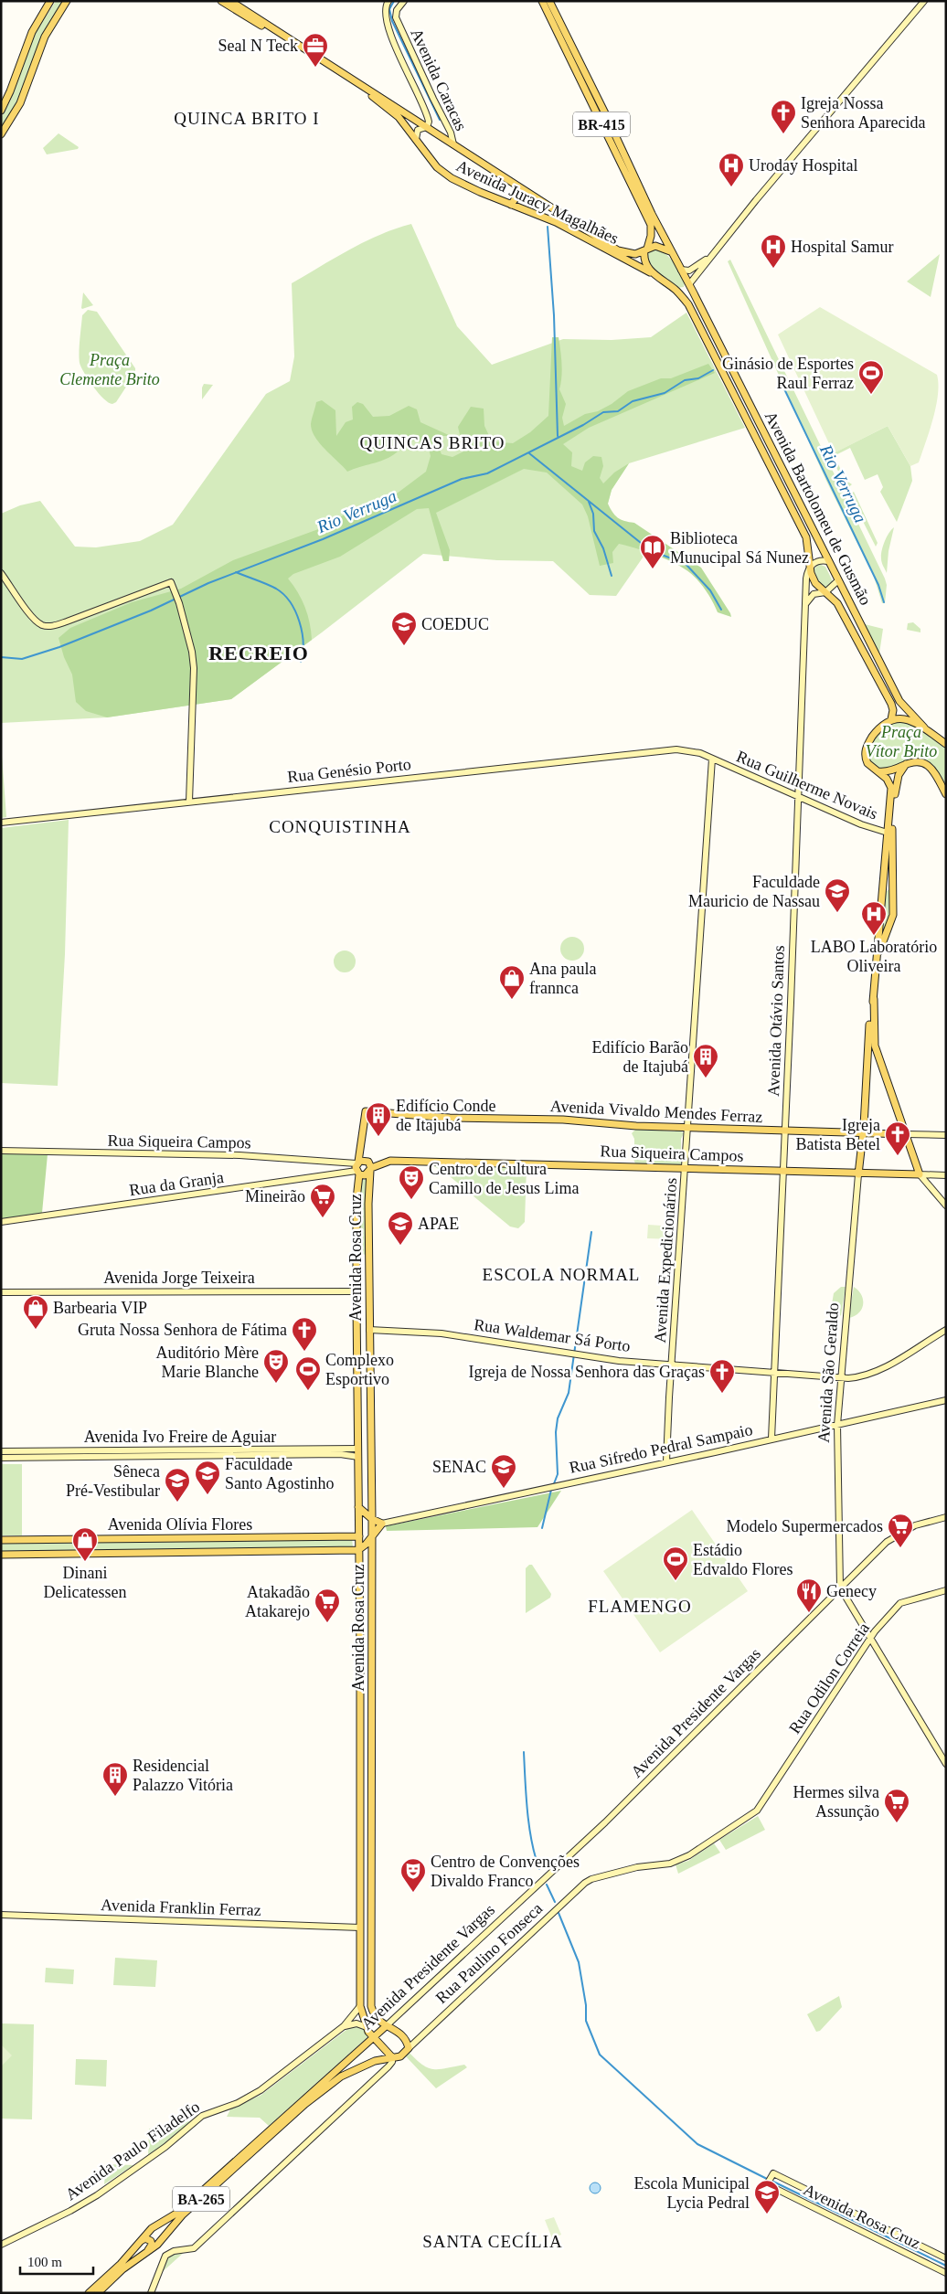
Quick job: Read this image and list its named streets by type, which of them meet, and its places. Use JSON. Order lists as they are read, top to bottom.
{
  "streets": {
    "main road": [
      "BR-415",
      "Avenida Juracy Magalhães",
      "Avenida Bartolomeu de Gusmão",
      "Avenida Vivaldo Mendes Ferraz",
      "Rua Siqueira Campos",
      "Avenida Rosa Cruz",
      "Avenida São Geraldo",
      "Avenida Olívia Flores",
      "Avenida Presidente Vargas",
      "BA-265"
    ],
    "street": [
      "Avenida Caracas",
      "Rua Genésio Porto",
      "Rua Guilherme Novais",
      "Avenida Otávio Santos",
      "Rua da Granja",
      "Avenida Expedicionários",
      "Avenida Jorge Teixeira",
      "Rua Waldemar Sá Porto",
      "Avenida Ivo Freire de Aguiar",
      "Rua Sifredo Pedral Sampaio",
      "Rua Odilon Correia",
      "Avenida Franklin Ferraz",
      "Rua Paulino Fonseca",
      "Avenida Paulo Filadelfo"
    ]
  },
  "crossings": [
    ["Avenida Caracas", "Avenida Juracy Magalhães"],
    ["BR-415", "Avenida Juracy Magalhães"],
    ["Avenida Juracy Magalhães", "Avenida Bartolomeu de Gusmão"],
    ["Avenida Bartolomeu de Gusmão", "Avenida Otávio Santos"],
    ["Rua Genésio Porto", "Rua Guilherme Novais"],
    ["Rua Genésio Porto", "Avenida Expedicionários"],
    ["Rua Guilherme Novais", "Avenida Otávio Santos"],
    ["Rua Guilherme Novais", "Avenida Expedicionários"],
    ["Rua Guilherme Novais", "Avenida São Geraldo"],
    ["Avenida Otávio Santos", "Avenida Vivaldo Mendes Ferraz"],
    ["Avenida Otávio Santos", "Rua Siqueira Campos"],
    ["Avenida Otávio Santos", "Rua Waldemar Sá Porto"],
    ["Avenida Otávio Santos", "Rua Sifredo Pedral Sampaio"],
    ["Avenida Vivaldo Mendes Ferraz", "Avenida Rosa Cruz"],
    ["Avenida Vivaldo Mendes Ferraz", "Avenida Expedicionários"],
    ["Avenida Vivaldo Mendes Ferraz", "Avenida São Geraldo"],
    ["Rua Siqueira Campos", "Avenida Rosa Cruz"],
    ["Rua Siqueira Campos", "Avenida Expedicionários"],
    ["Rua Siqueira Campos", "Avenida São Geraldo"],
    ["Rua da Granja", "Avenida Rosa Cruz"],
    ["Avenida Rosa Cruz", "Avenida Jorge Teixeira"],
    ["Avenida Rosa Cruz", "Rua Waldemar Sá Porto"],
    ["Avenida Rosa Cruz", "Avenida Ivo Freire de Aguiar"],
    ["Avenida Rosa Cruz", "Avenida Olívia Flores"],
    ["Avenida Rosa Cruz", "Avenida Presidente Vargas"],
    ["Avenida Rosa Cruz", "Avenida Franklin Ferraz"],
    ["Avenida Rosa Cruz", "Rua Paulino Fonseca"],
    ["Avenida Rosa Cruz", "Avenida Paulo Filadelfo"],
    ["Avenida Expedicionários", "Rua Waldemar Sá Porto"],
    ["Avenida Expedicionários", "Rua Sifredo Pedral Sampaio"],
    ["Rua Waldemar Sá Porto", "Avenida São Geraldo"],
    ["Avenida São Geraldo", "Rua Sifredo Pedral Sampaio"],
    ["Avenida São Geraldo", "Avenida Presidente Vargas"],
    ["Rua Odilon Correia", "Rua Paulino Fonseca"],
    ["Avenida Presidente Vargas", "Rua Paulino Fonseca"]
  ],
  "districts": [
    "QUINCA BRITO I",
    "QUINCAS BRITO",
    "RECREIO",
    "CONQUISTINHA",
    "ESCOLA NORMAL",
    "FLAMENGO",
    "SANTA CECÍLIA"
  ],
  "water": ["Rio Verruga"],
  "parks": ["Praça Clemente Brito", "Praça Vítor Brito"],
  "places": {
    "office": ["Seal N Teck"],
    "church": [
      "Igreja Nossa Senhora Aparecida",
      "Igreja Batista Betel",
      "Gruta Nossa Senhora de Fátima",
      "Igreja de Nossa Senhora das Graças"
    ],
    "hospital": ["Uroday Hospital", "Hospital Samur", "LABO Laboratório Oliveira"],
    "sports": ["Ginásio de Esportes Raul Ferraz", "Complexo Esportivo", "Estádio Edvaldo Flores"],
    "library": ["Biblioteca Munucipal Sá Nunez"],
    "school or university": [
      "COEDUC",
      "Faculdade Mauricio de Nassau",
      "APAE",
      "SENAC",
      "Faculdade Santo Agostinho",
      "Sêneca Pré-Vestibular",
      "Escola Municipal Lycia Pedral"
    ],
    "shop": ["Ana paula frannca", "Barbearia VIP", "Dinani Delicatessen"],
    "building": ["Edifício Barão de Itajubá", "Edifício Conde de Itajubá", "Residencial Palazzo Vitória"],
    "theatre": ["Centro de Cultura Camillo de Jesus Lima", "Auditório Mère Marie Blanche", "Centro de Convenções Divaldo Franco"],
    "supermarket": [
      "Mineirão",
      "Modelo Supermercados",
      "Atakadão Atakarejo",
      "Hermes silva Assunção"
    ],
    "restaurant": ["Genecy"]
  },
  "scale_bar": "100 m"
}
